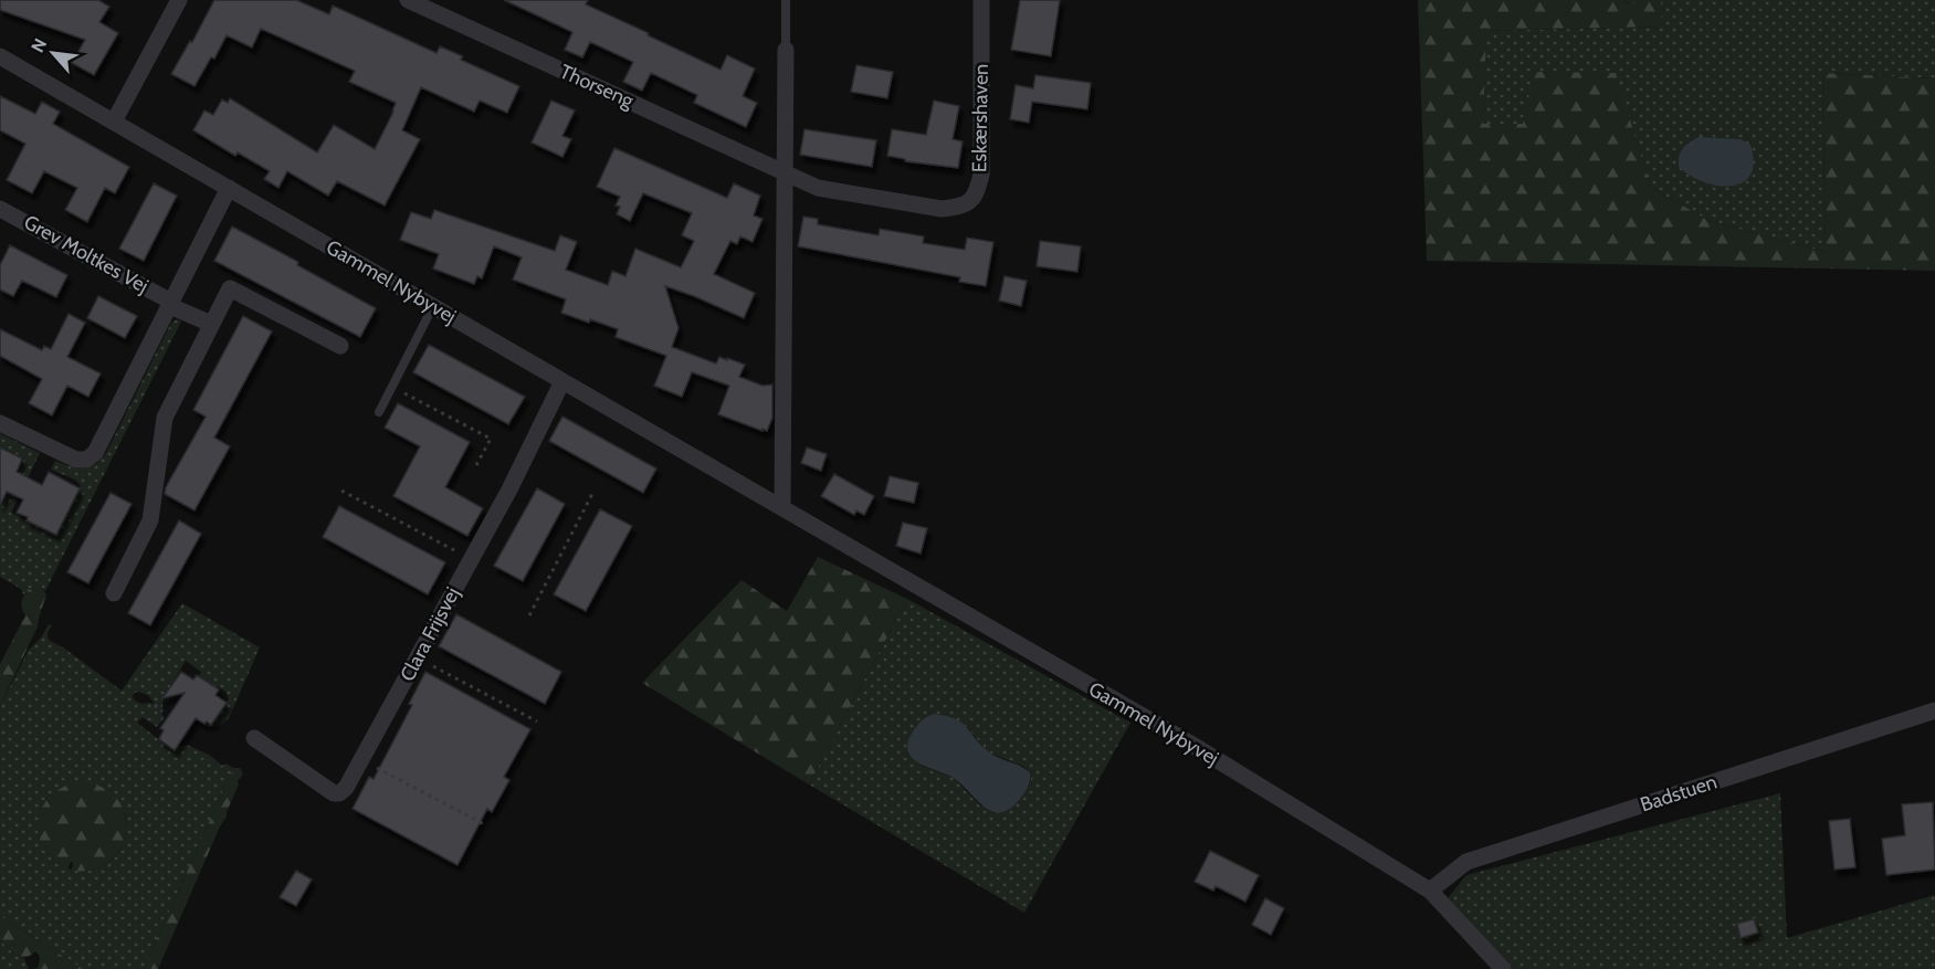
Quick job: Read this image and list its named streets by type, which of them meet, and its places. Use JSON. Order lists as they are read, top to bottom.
{
  "streets": {
    "street": [
      "Thorseng",
      "Eskærshaven",
      "Grev Moltkes Vej",
      "Gammel Nybyvej",
      "Clara Frijsvej",
      "Badstuen"
    ]
  },
  "crossings": [
    ["Thorseng", "Eskærshaven"],
    ["Grev Moltkes Vej", "Gammel Nybyvej"],
    ["Gammel Nybyvej", "Clara Frijsvej"],
    ["Gammel Nybyvej", "Badstuen"]
  ],
  "north": "top left"
}
